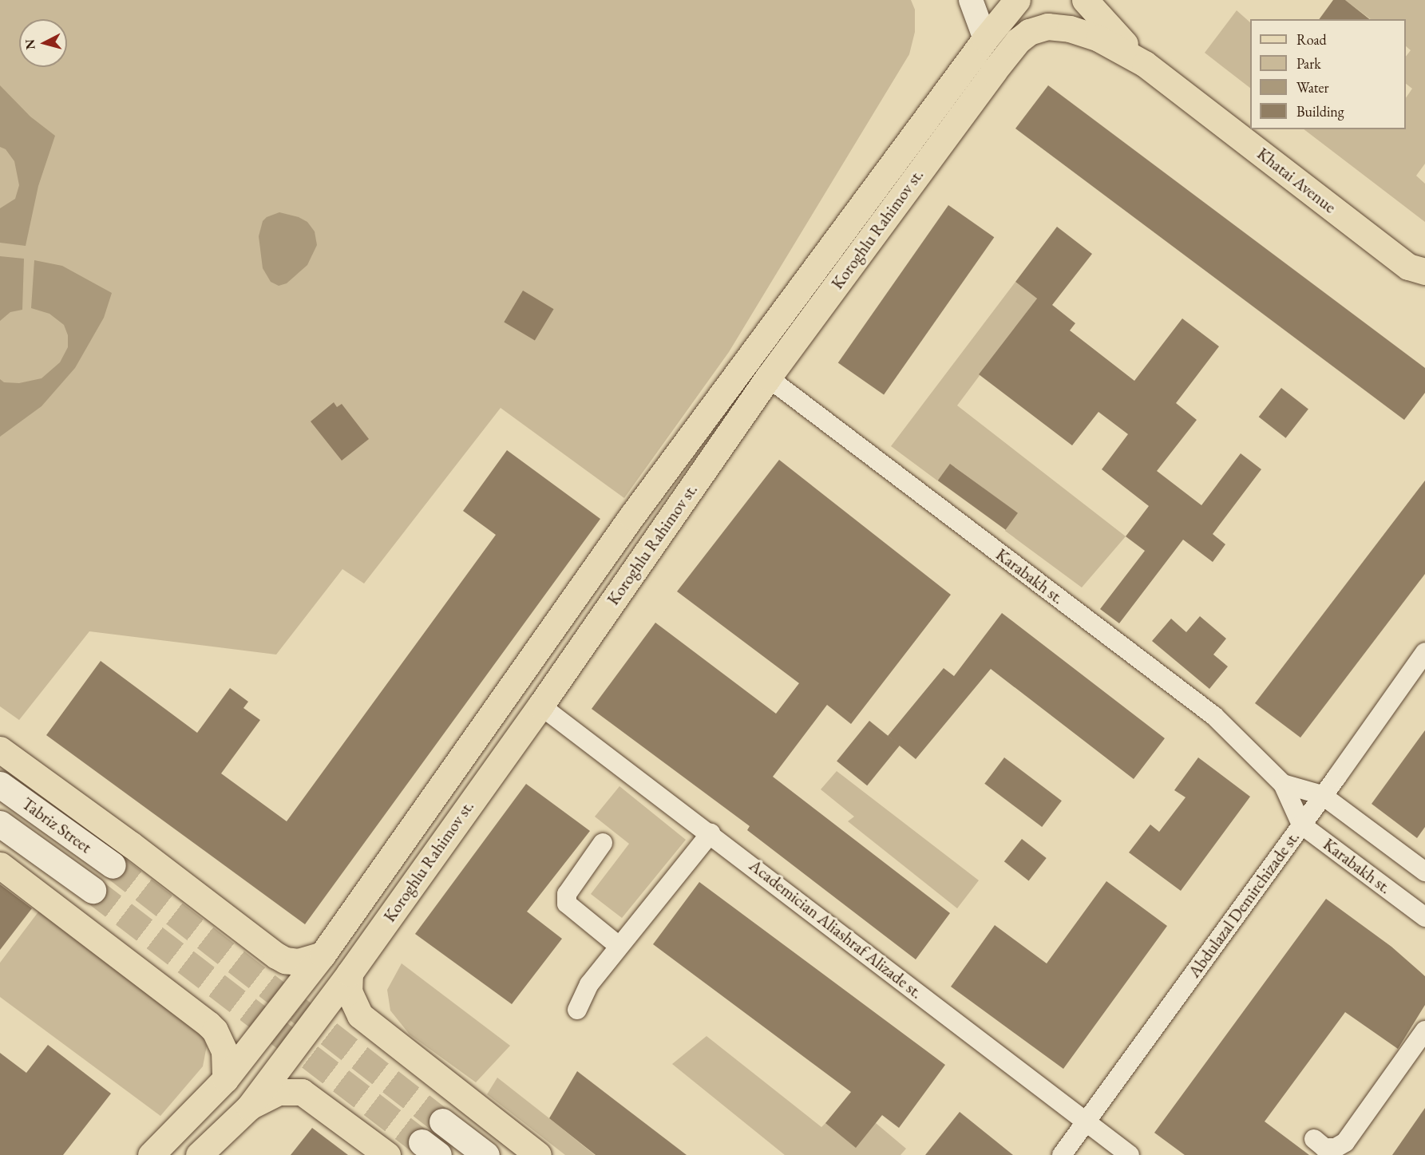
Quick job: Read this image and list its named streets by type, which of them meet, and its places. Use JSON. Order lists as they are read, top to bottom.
{
  "streets": {
    "main road": ["Khatai Avenue", "Koroghlu Rahimov st.", "Tabriz Street"],
    "street": ["Karabakh st.", "Abdulazal Demirchizade st.", "Academician Aliashraf Alizade st."]
  },
  "crossings": [
    ["Khatai Avenue", "Koroghlu Rahimov st."],
    ["Koroghlu Rahimov st.", "Karabakh st."],
    ["Koroghlu Rahimov st.", "Academician Aliashraf Alizade st."],
    ["Karabakh st.", "Abdulazal Demirchizade st."],
    ["Abdulazal Demirchizade st.", "Academician Aliashraf Alizade st."]
  ],
  "legend": [
    "Road",
    "Park",
    "Water",
    "Building"
  ],
  "north": "left"
}
